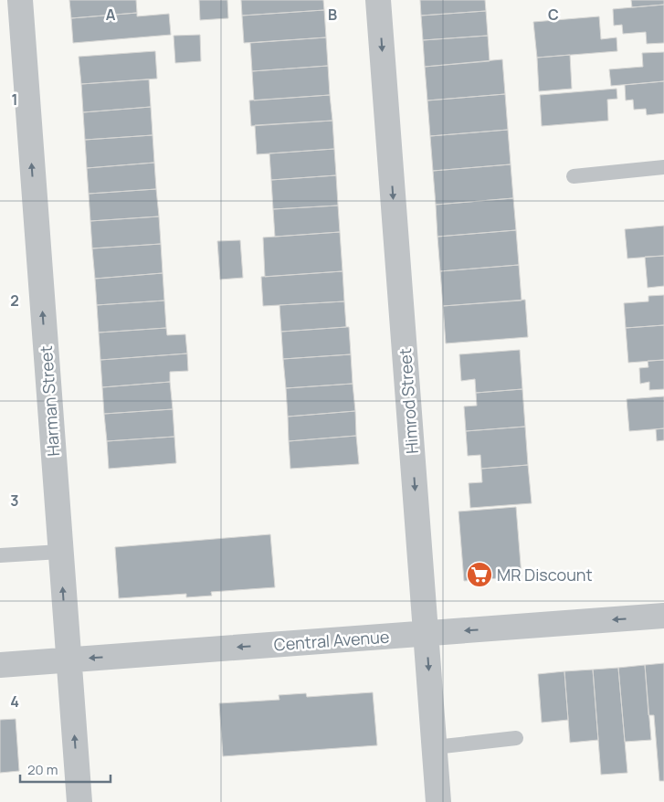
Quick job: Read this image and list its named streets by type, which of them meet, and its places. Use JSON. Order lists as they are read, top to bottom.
{
  "streets": {
    "street": ["Harman Street", "Himrod Street", "Central Avenue"]
  },
  "crossings": [
    ["Harman Street", "Central Avenue"],
    ["Himrod Street", "Central Avenue"]
  ],
  "one_way": ["Harman Street", "Himrod Street", "Central Avenue"],
  "places": {
    "supermarket": ["MR Discount"]
  },
  "scale_bar": "20 m",
  "grid": {
    "columns": ["A", "B", "C"],
    "rows": [
      "1",
      "2",
      "3",
      "4"
    ]
  }
}
